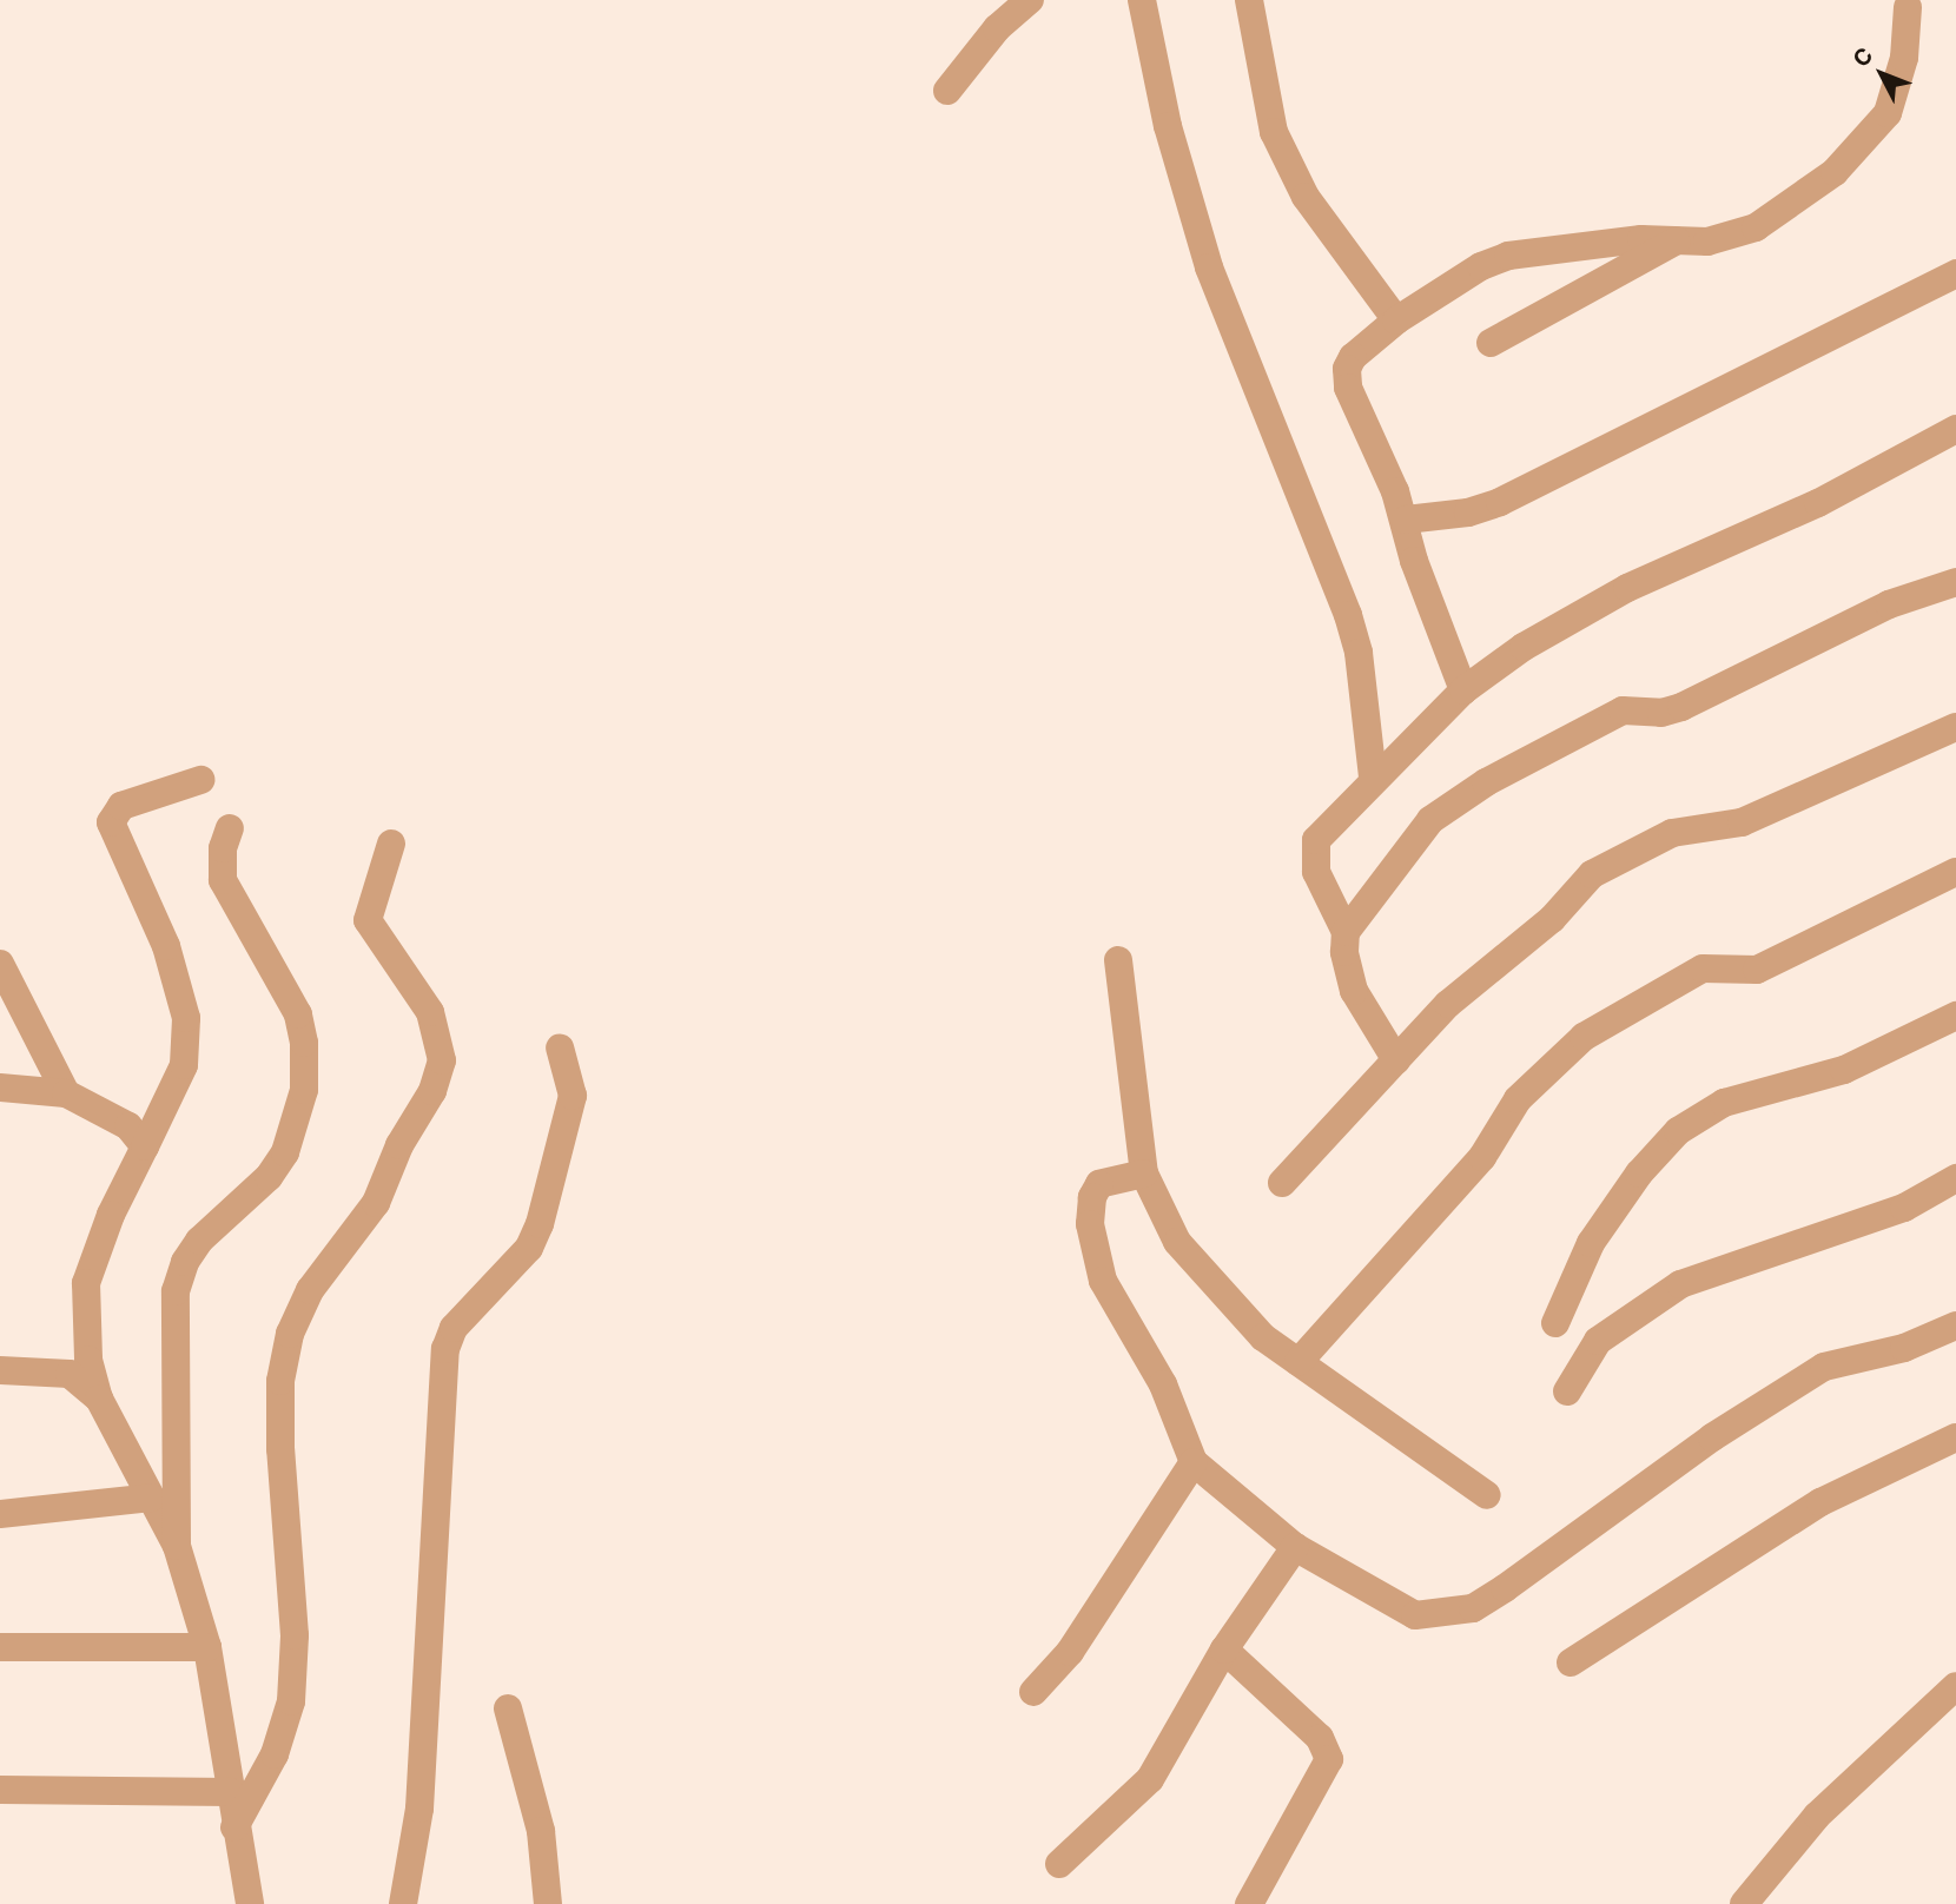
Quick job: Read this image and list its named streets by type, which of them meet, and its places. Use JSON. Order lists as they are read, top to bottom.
{
  "north": "top left"
}
